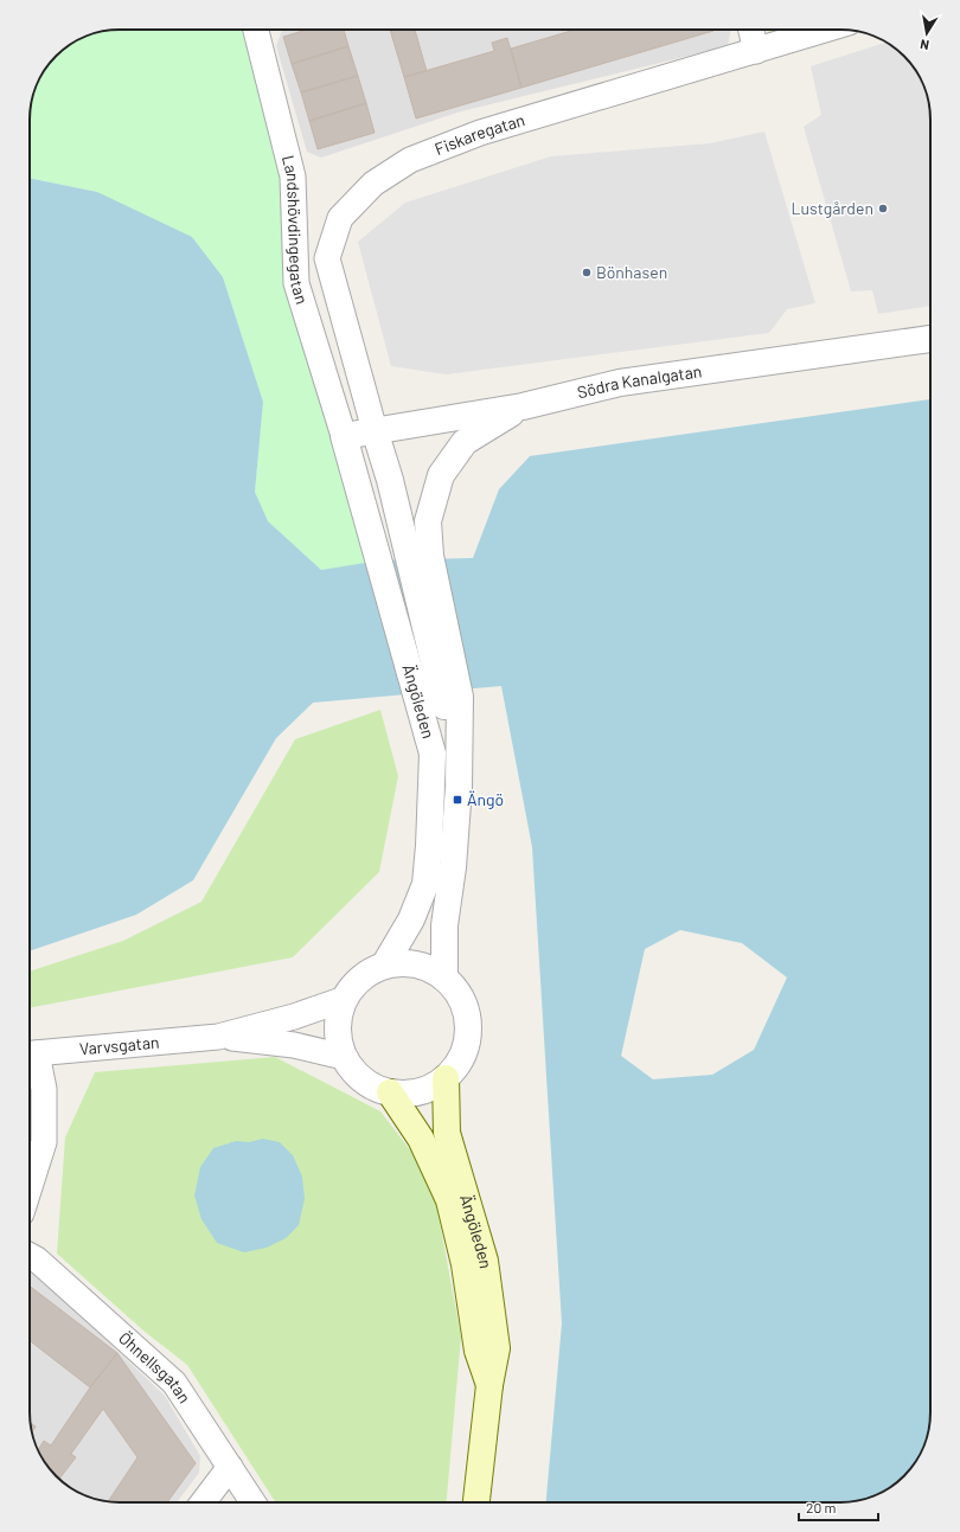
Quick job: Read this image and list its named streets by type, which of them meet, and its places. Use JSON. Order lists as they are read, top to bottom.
{
  "streets": {
    "main road": ["Ängöleden"],
    "street": [
      "Fiskaregatan",
      "Landshövdingegatan",
      "Södra Kanalgatan",
      "Varvsgatan",
      "Öhnellsgatan"
    ]
  },
  "crossings": [
    ["Fiskaregatan", "Södra Kanalgatan"],
    ["Fiskaregatan", "Ängöleden"],
    ["Landshövdingegatan", "Södra Kanalgatan"],
    ["Landshövdingegatan", "Ängöleden"],
    ["Södra Kanalgatan", "Ängöleden"],
    ["Ängöleden", "Varvsgatan"]
  ],
  "places": {
    "other": ["Lustgården", "Bönhasen"],
    "transit": ["Ängö"]
  },
  "scale_bar": "20 m",
  "north": "bottom"
}
